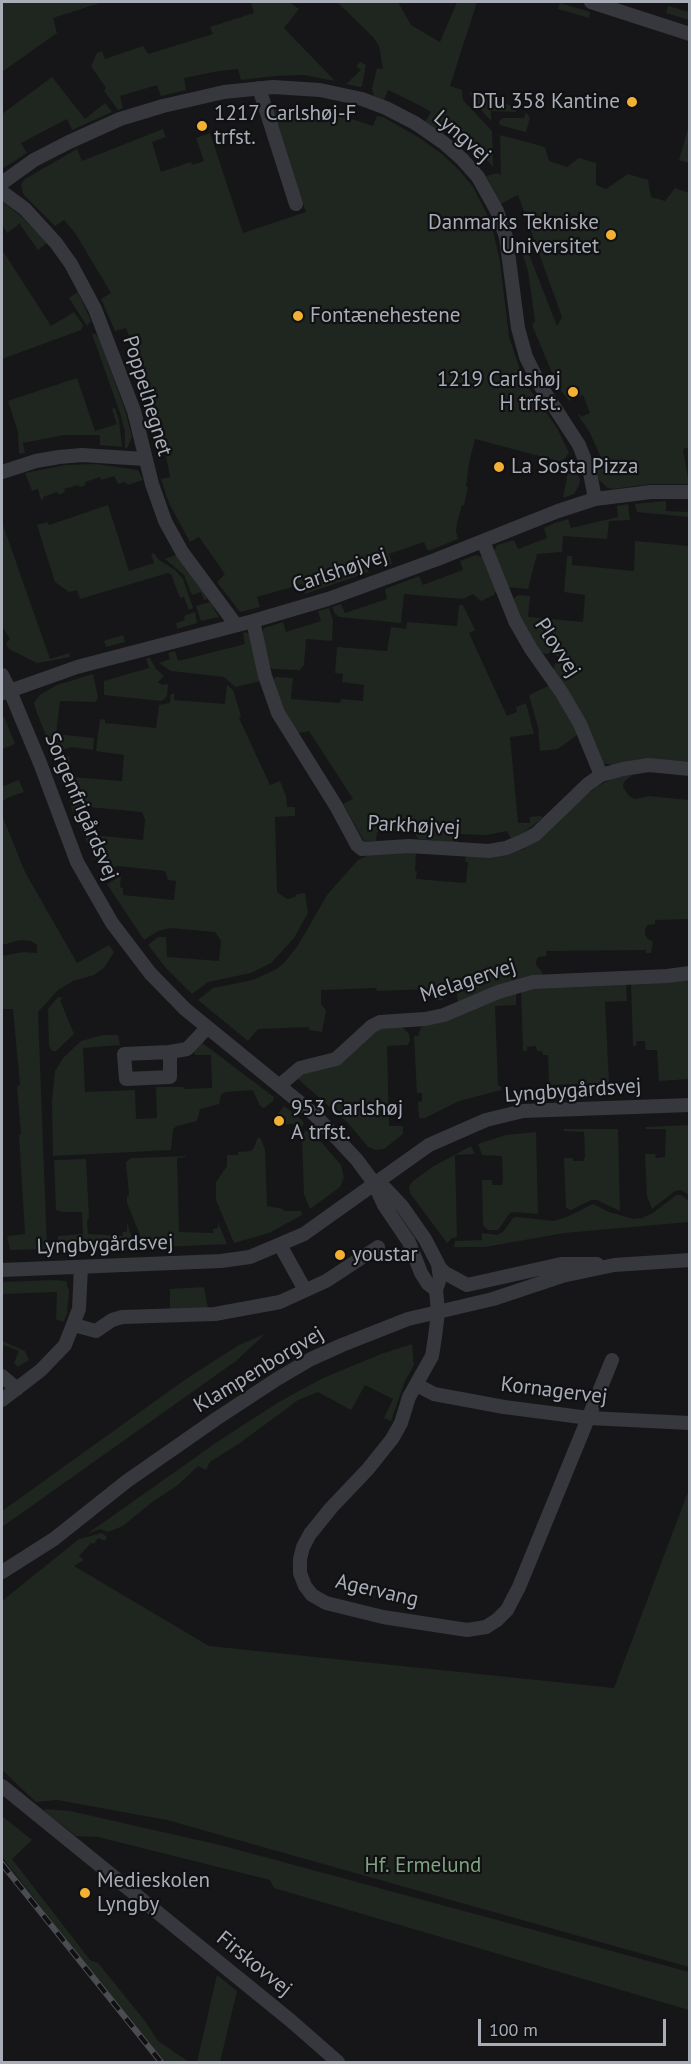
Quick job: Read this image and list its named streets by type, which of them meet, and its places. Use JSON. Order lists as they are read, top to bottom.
{
  "streets": {
    "street": [
      "Lyngvej",
      "Poppelhegnet",
      "Carlshøjvej",
      "Plovvej",
      "Sorgenfrigårdsvej",
      "Parkhøjvej",
      "Melagervej",
      "Lyngbygårdsvej",
      "Klampenborgvej",
      "Kornagervej",
      "Agervang",
      "Firskovvej"
    ]
  },
  "crossings": [
    ["Lyngvej", "Carlshøjvej"],
    ["Poppelhegnet", "Carlshøjvej"],
    ["Carlshøjvej", "Plovvej"],
    ["Carlshøjvej", "Sorgenfrigårdsvej"],
    ["Carlshøjvej", "Parkhøjvej"],
    ["Plovvej", "Parkhøjvej"],
    ["Sorgenfrigårdsvej", "Melagervej"],
    ["Sorgenfrigårdsvej", "Lyngbygårdsvej"],
    ["Sorgenfrigårdsvej", "Agervang"],
    ["Klampenborgvej", "Agervang"],
    ["Kornagervej", "Agervang"]
  ],
  "parks": ["Hf. Ermelund"],
  "places": [
    "DTu 358 Kantine",
    "1217 Carlshøj-F trfst.",
    "Danmarks Tekniske Universitet",
    "Fontænehestene",
    "1219 Carlshøj H trfst.",
    "La Sosta Pizza",
    "953 Carlshøj A trfst.",
    "youstar",
    "Medieskolen Lyngby"
  ],
  "scale_bar": "100 m"
}
